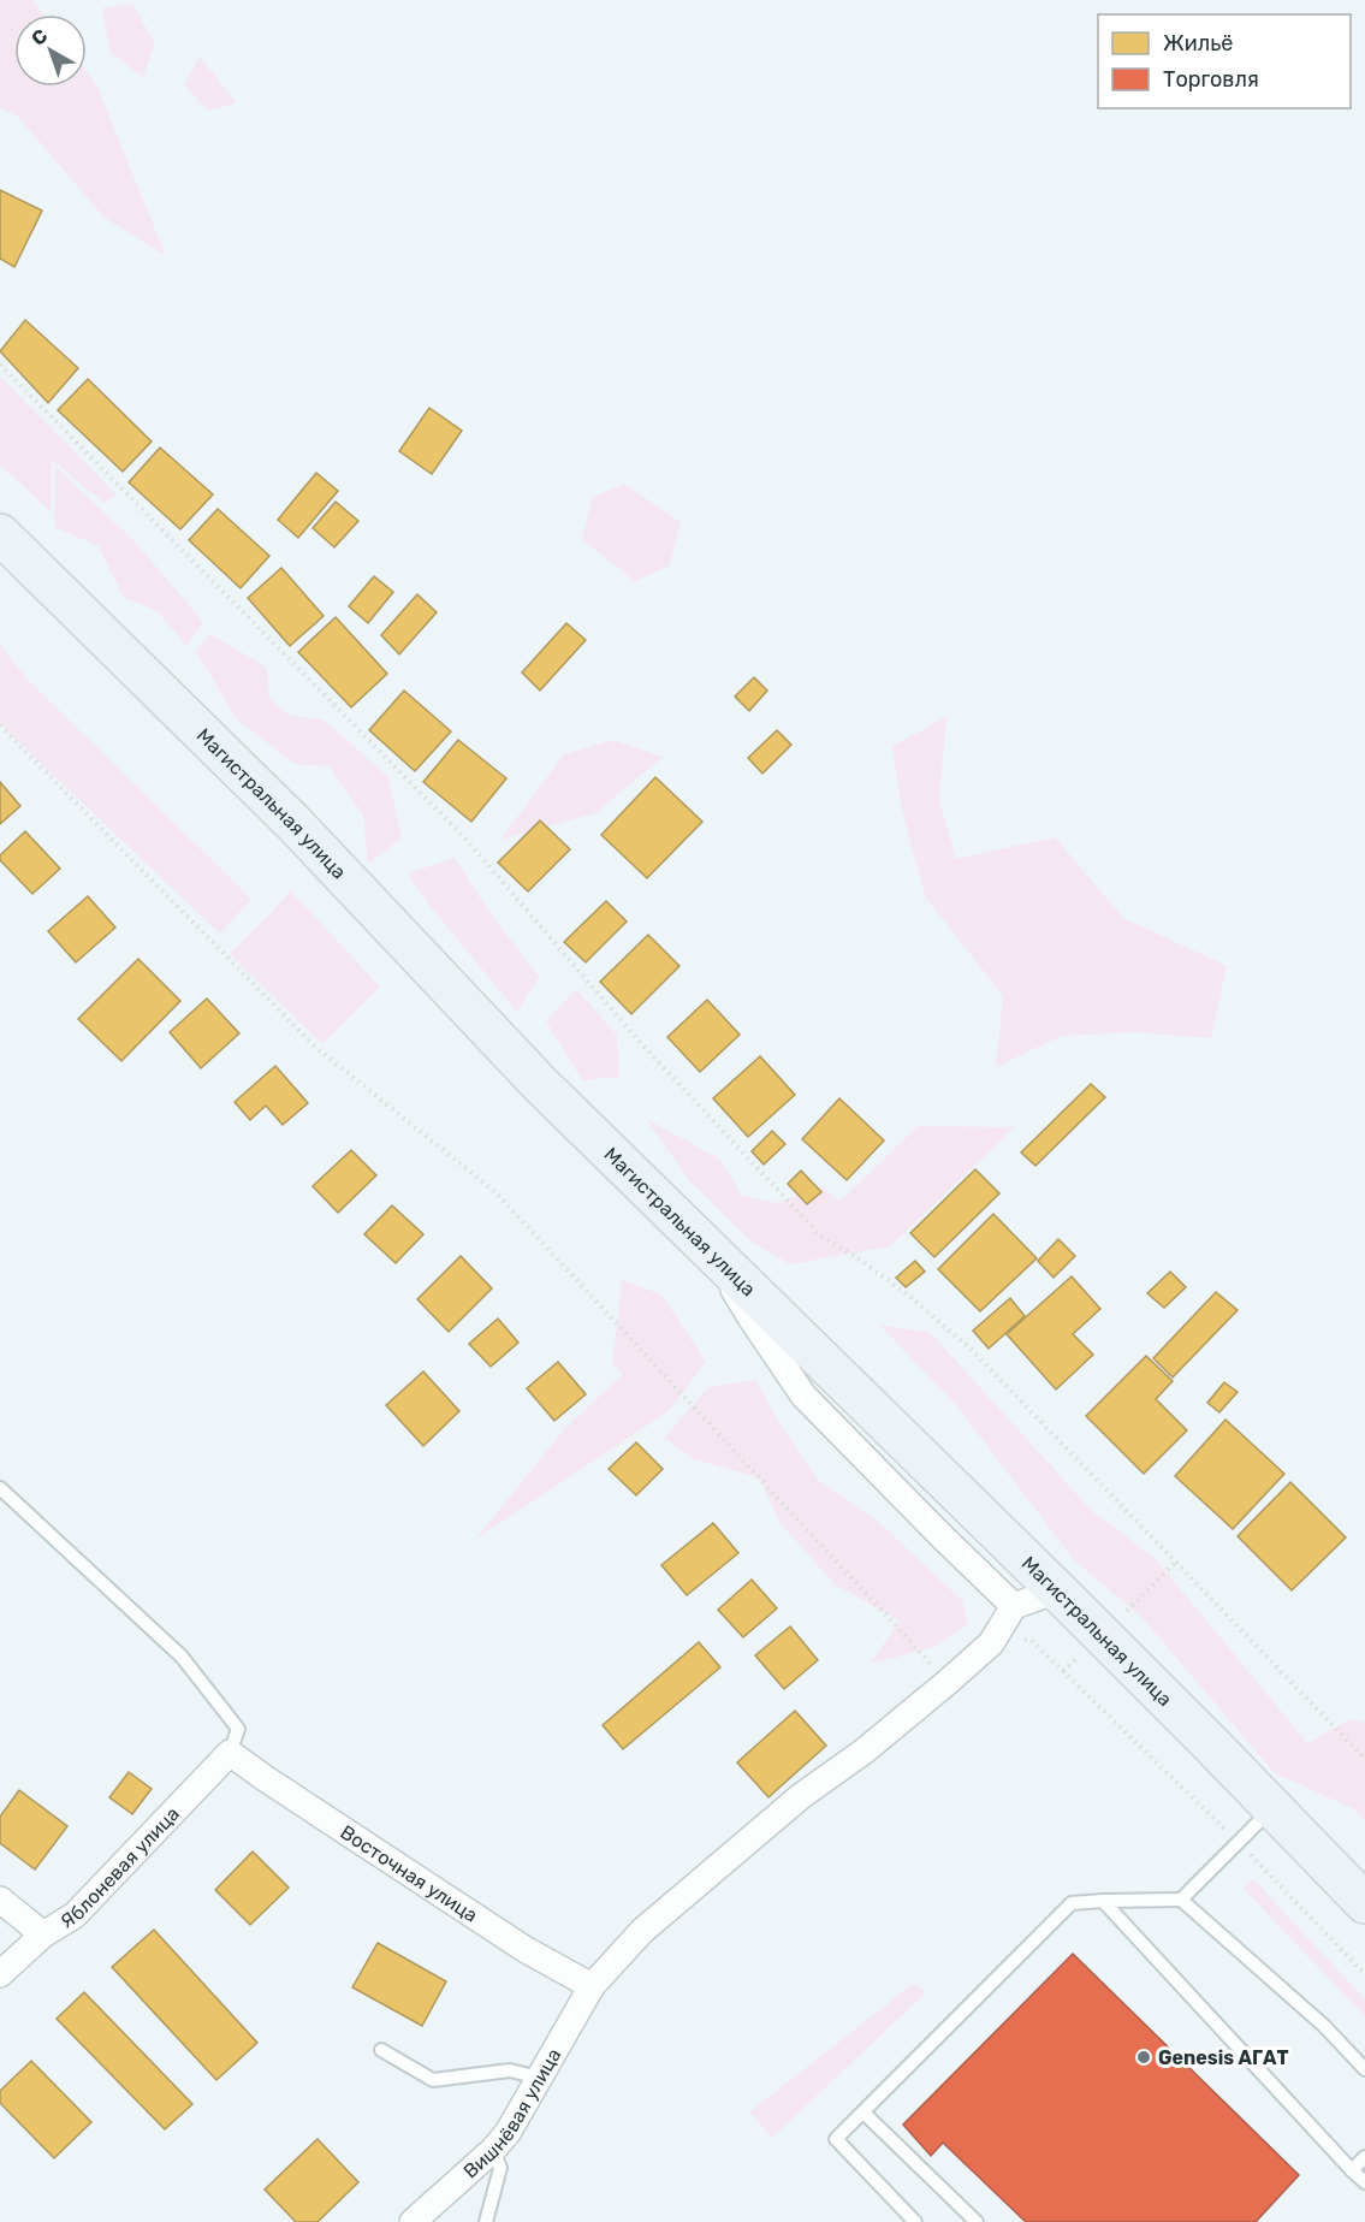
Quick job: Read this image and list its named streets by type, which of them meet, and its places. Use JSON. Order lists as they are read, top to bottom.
{
  "streets": {
    "main road": ["Магистральная улица"],
    "street": ["Яблоневая улица", "Восточная улица", "Вишнёвая улица"]
  },
  "crossings": [
    ["Яблоневая улица", "Восточная улица"],
    ["Восточная улица", "Вишнёвая улица"]
  ],
  "places": ["Genesis АГАТ"],
  "legend": ["Жильё", "Торговля"],
  "north": "top left"
}
